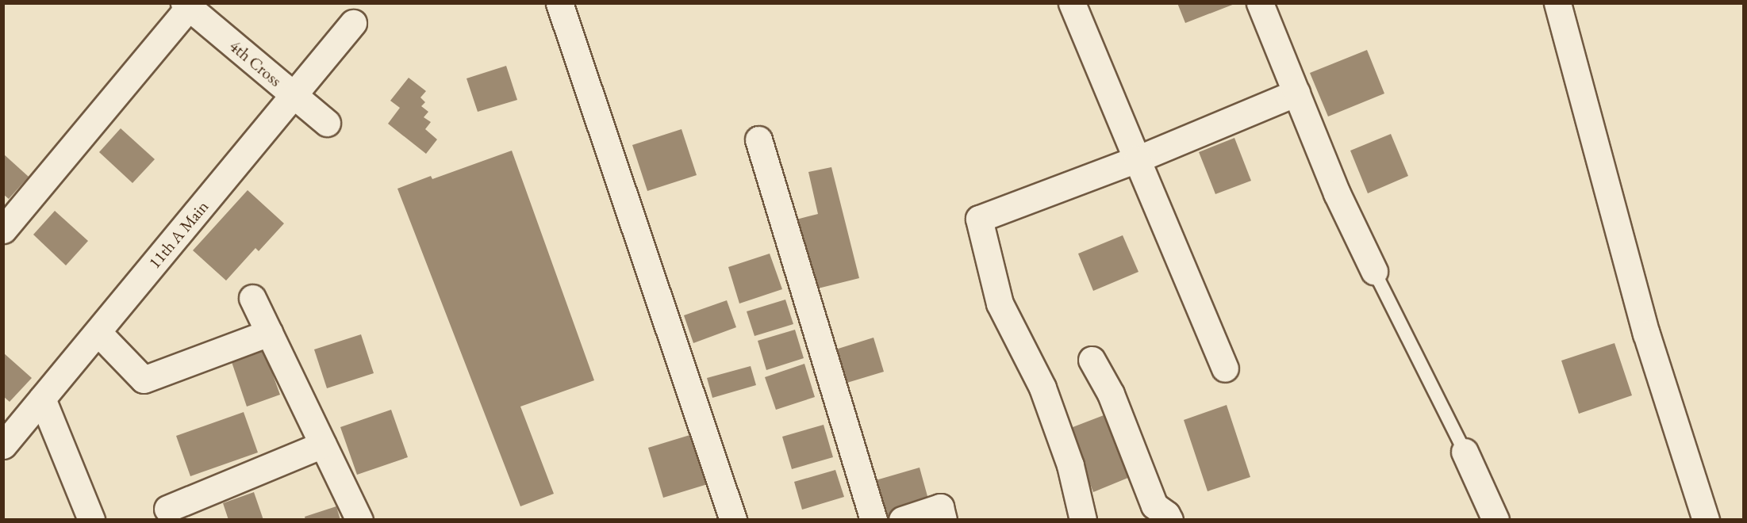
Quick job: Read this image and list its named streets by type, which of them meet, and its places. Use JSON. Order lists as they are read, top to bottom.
{
  "streets": {
    "street": ["4th Cross", "11th A Main"]
  },
  "crossings": [
    ["4th Cross", "11th A Main"]
  ]
}
